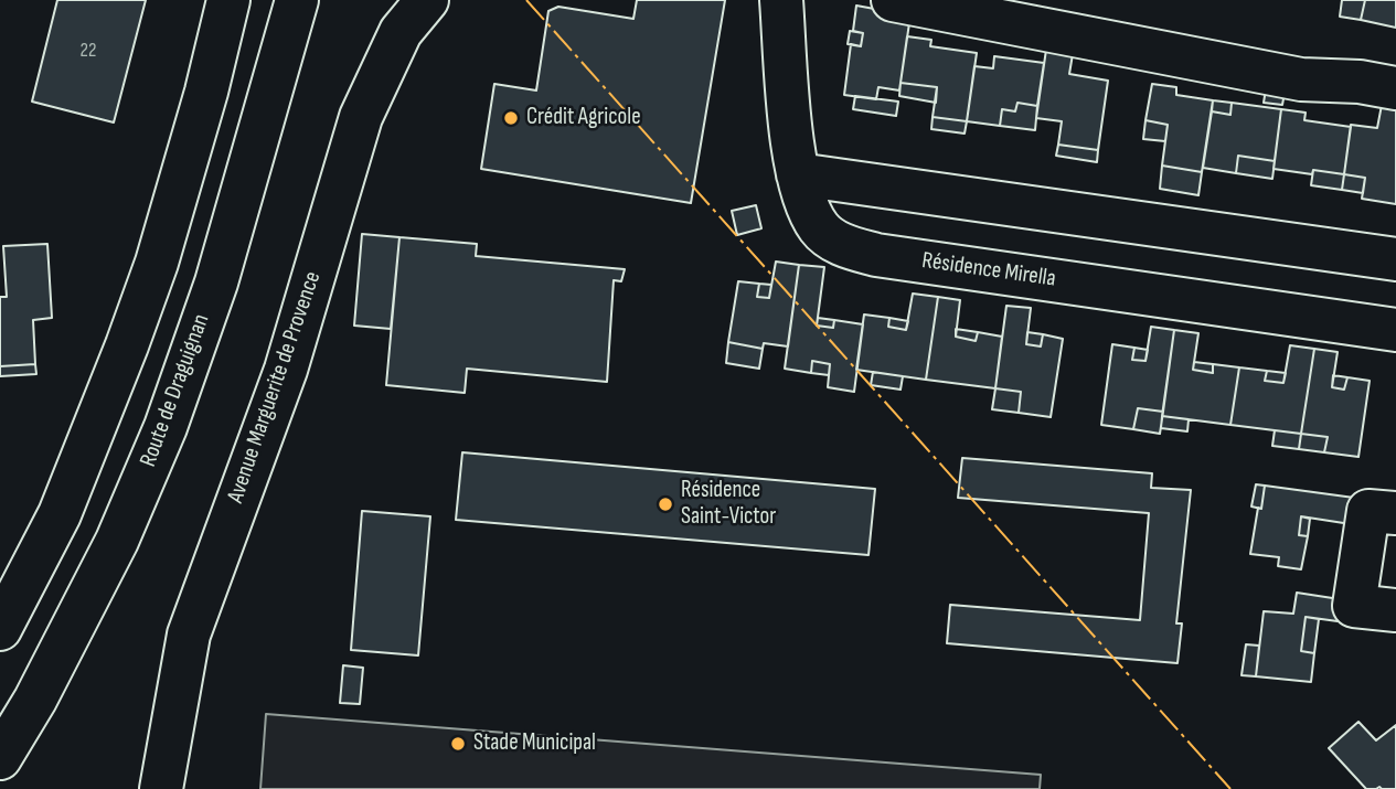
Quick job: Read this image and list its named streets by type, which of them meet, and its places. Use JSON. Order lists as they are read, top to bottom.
{
  "streets": {
    "street": ["Résidence Mirella", "Avenue Marguerite de Provence", "Route de Draguignan"]
  },
  "places": ["Crédit Agricole", "Résidence Saint-Victor", "Stade Municipal"],
  "house_numbers": ["22"]
}
